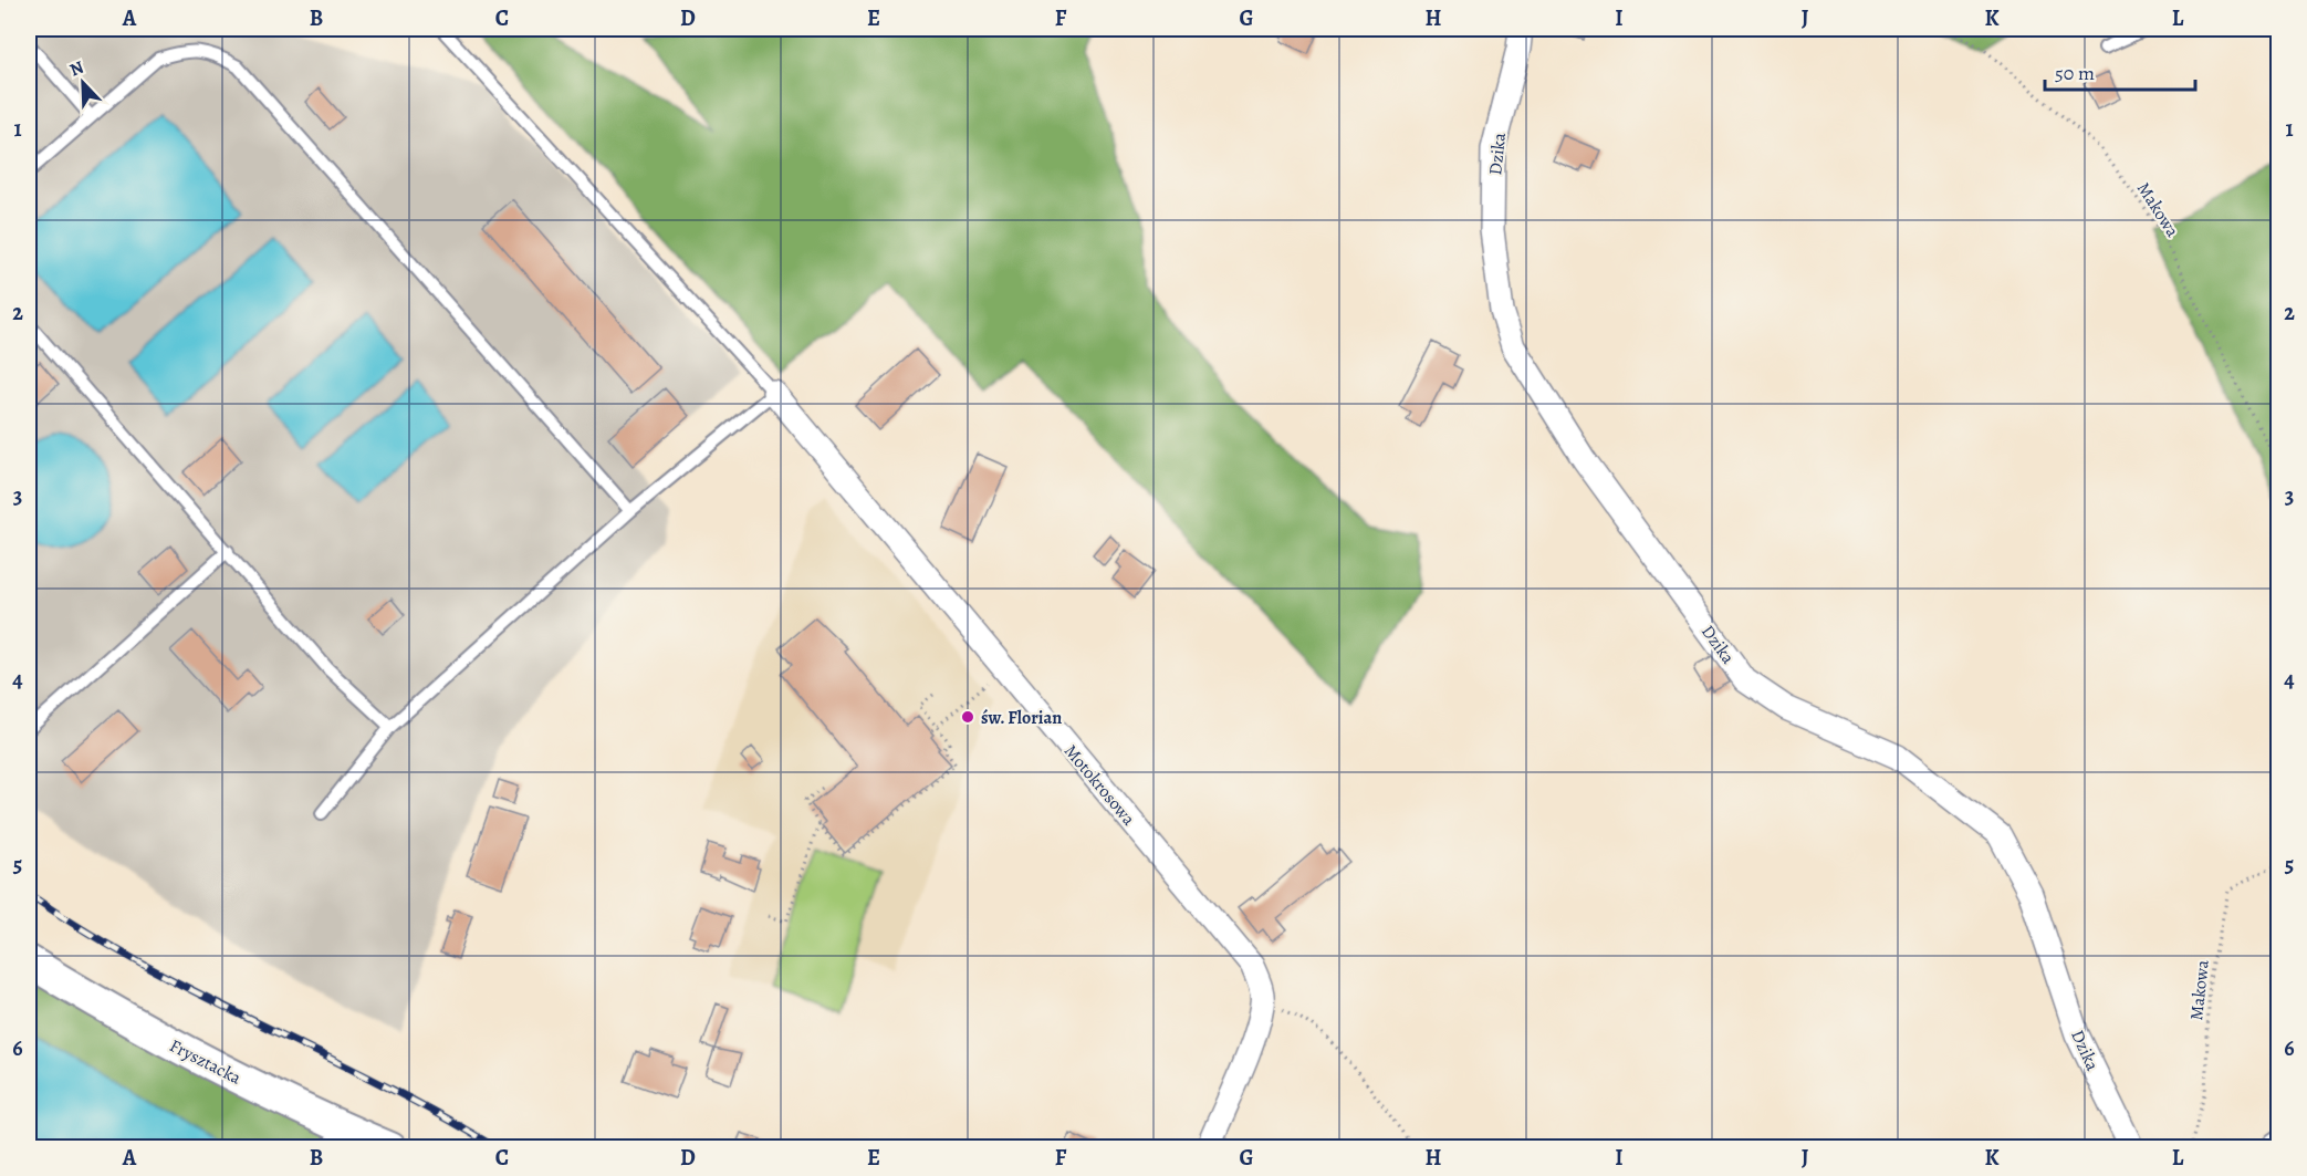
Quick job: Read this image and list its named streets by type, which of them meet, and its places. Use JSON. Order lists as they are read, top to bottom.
{
  "streets": {
    "street": ["Dzika", "Motokrosowa", "Frysztacka"],
    "path": ["Makowa"]
  },
  "places": ["św. Florian"],
  "scale_bar": "50 m",
  "north": "top left",
  "grid": {
    "columns": [
      "A",
      "B",
      "C",
      "D",
      "E",
      "F",
      "G",
      "H",
      "I",
      "J",
      "K",
      "L"
    ],
    "rows": [
      "1",
      "2",
      "3",
      "4",
      "5",
      "6"
    ]
  }
}
